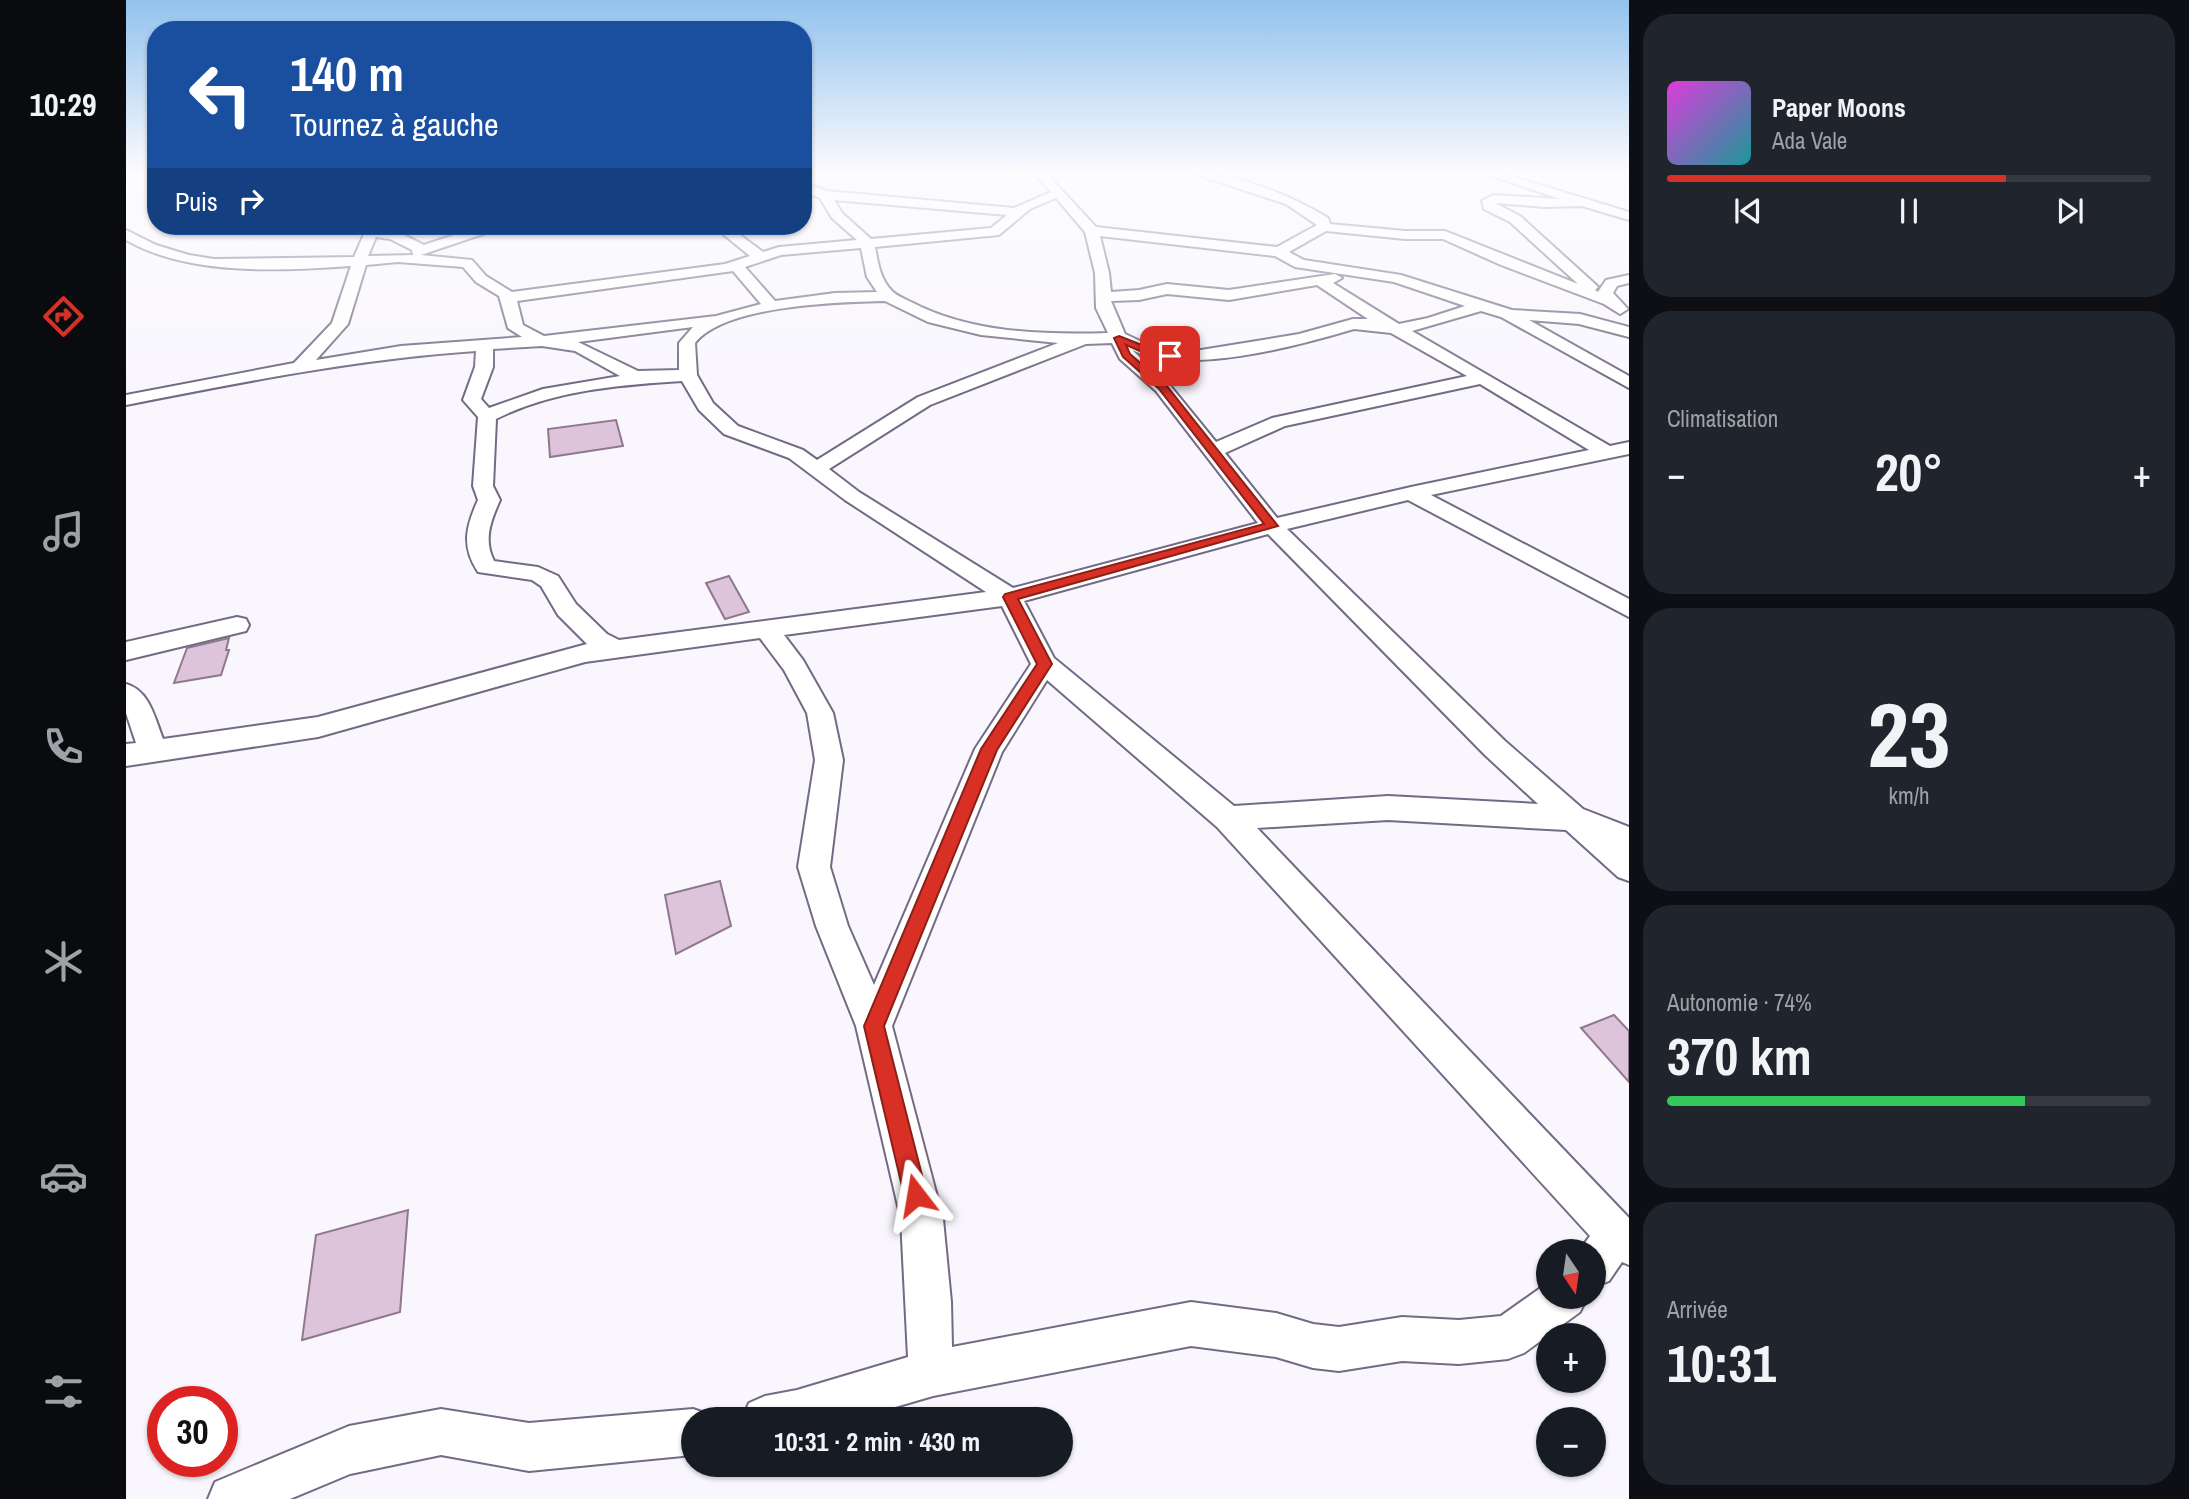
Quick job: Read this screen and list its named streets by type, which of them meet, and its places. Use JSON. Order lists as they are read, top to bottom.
{
  "north": "bottom",
  "page": {
    "tabs": "10:29",
    "turn": ["140 m", "Tournez à gauche"],
    "song": ["Paper Moons", "Ada Vale"],
    "then": "Puis",
    "tile": [
      "Climatisation",
      ["23", "km/h"],
      ["Autonomie · 74%", "370 km"],
      ["Arrivée", "10:31"]
    ],
    "heat": ["−", "20°", "+"],
    "map_buttons": ["+", "−"],
    "limit": "30",
    "trip": "10:31 · 2 min · 430 m"
  }
}
